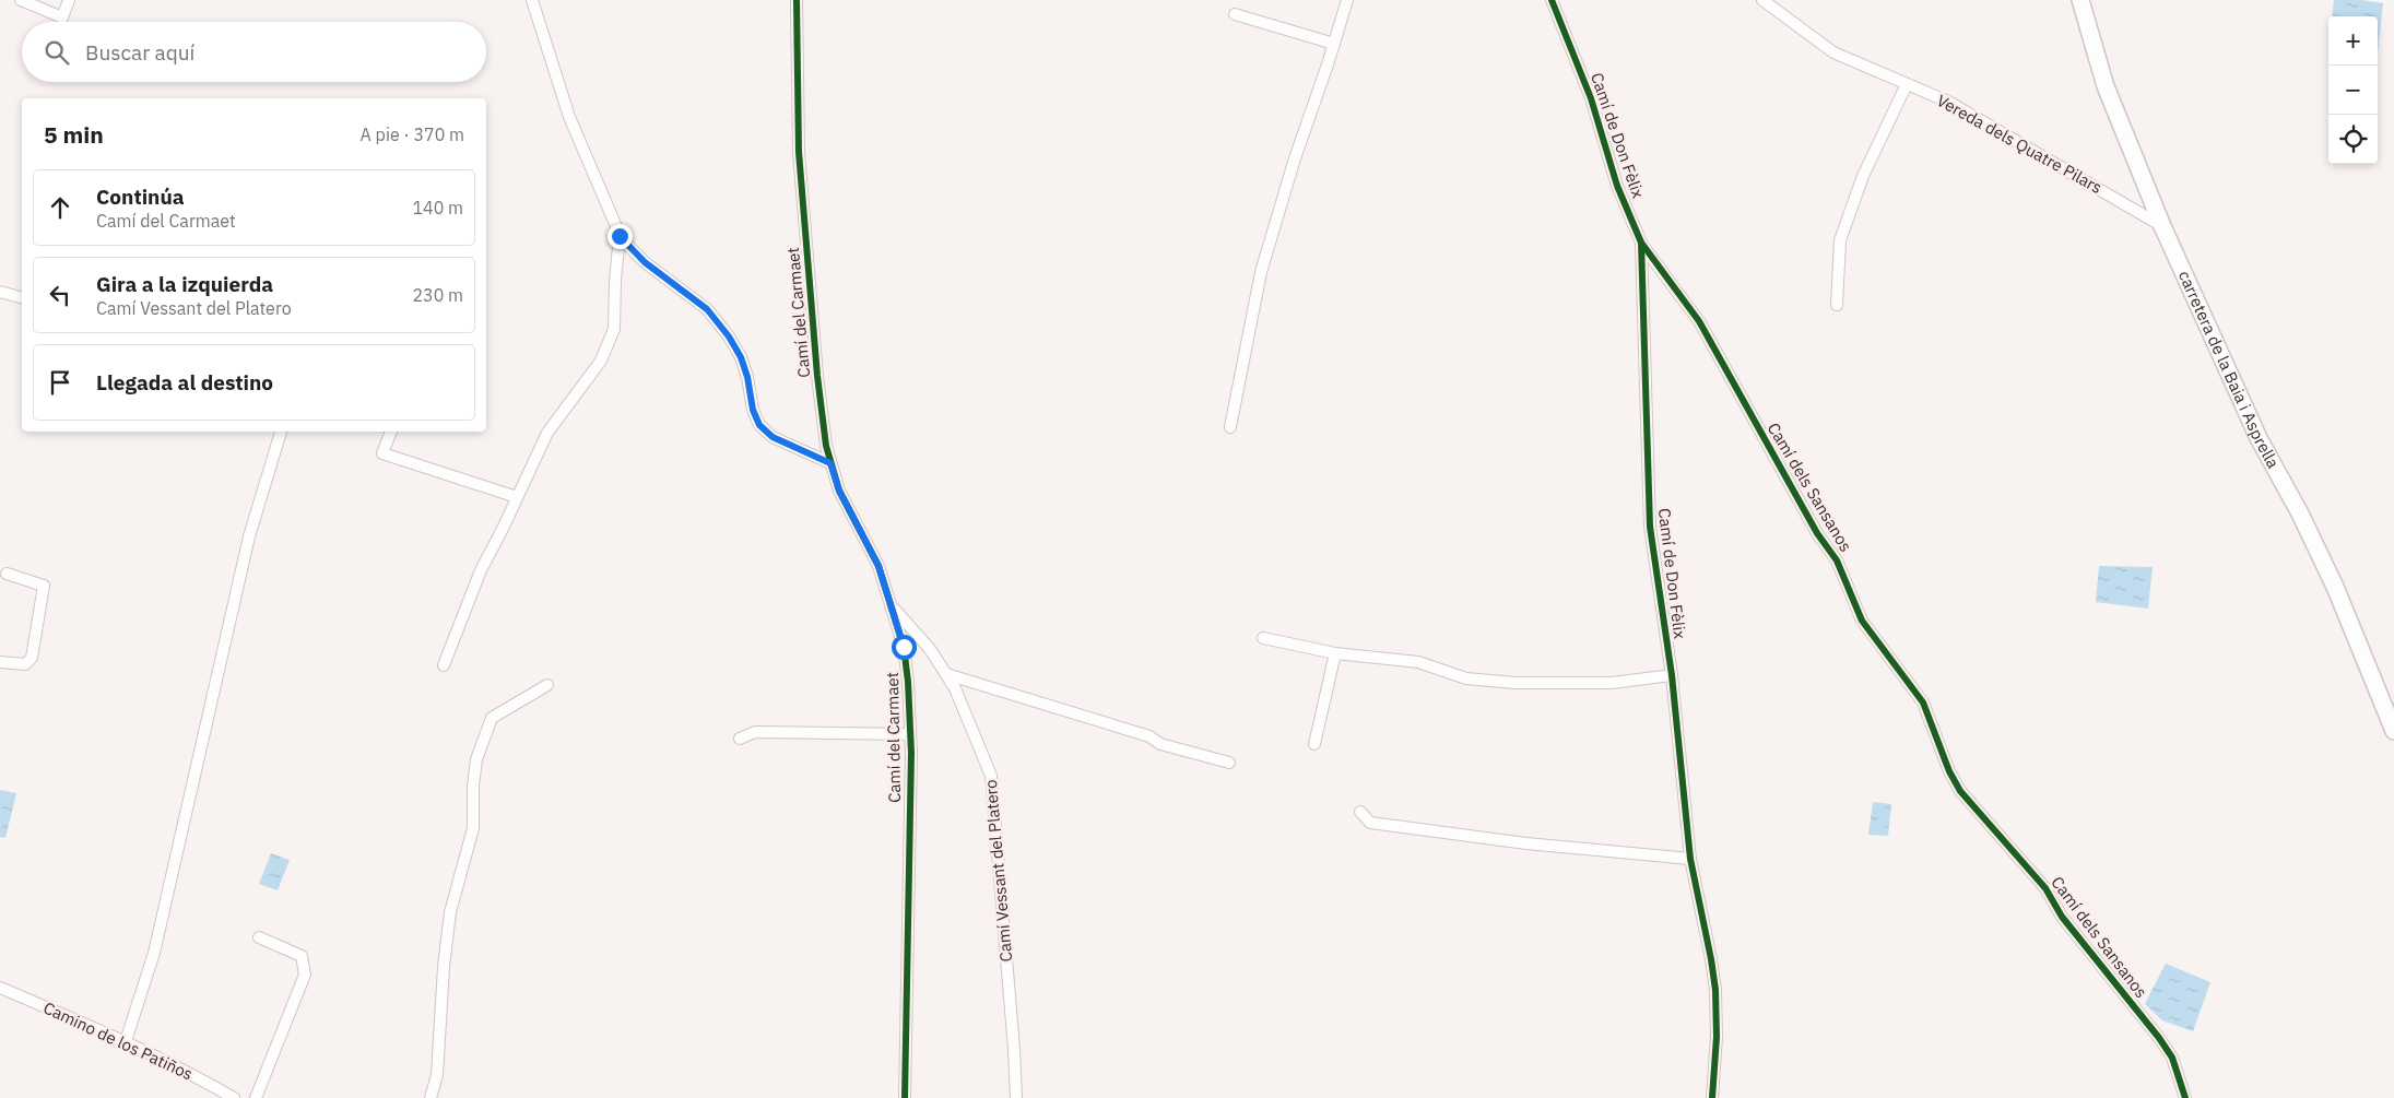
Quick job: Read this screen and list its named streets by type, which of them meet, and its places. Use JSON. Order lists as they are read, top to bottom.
{
  "streets": {
    "main road": ["carretera de la Baia i Asprella"],
    "street": [
      "Camí de Don Fèlix",
      "Vereda dels Quatre Pilars",
      "Camí del Carmaet",
      "Camí dels Sansanos",
      "Camí Vessant del Platero",
      "Camino de los Patiños"
    ]
  },
  "crossings": [
    ["Camí de Don Fèlix", "Camí dels Sansanos"],
    ["Vereda dels Quatre Pilars", "carretera de la Baia i Asprella"],
    ["Camí del Carmaet", "Camí Vessant del Platero"]
  ],
  "page": {
    "map_buttons": ["+", "−"],
    "search": "Buscar aquí",
    "heading": ["5 min", "A pie · 370 m"],
    "list": [
      ["Continúa", "Camí del Carmaet", "140 m"],
      ["Gira a la izquierda", "Camí Vessant del Platero", "230 m"],
      "Llegada al destino"
    ]
  }
}
